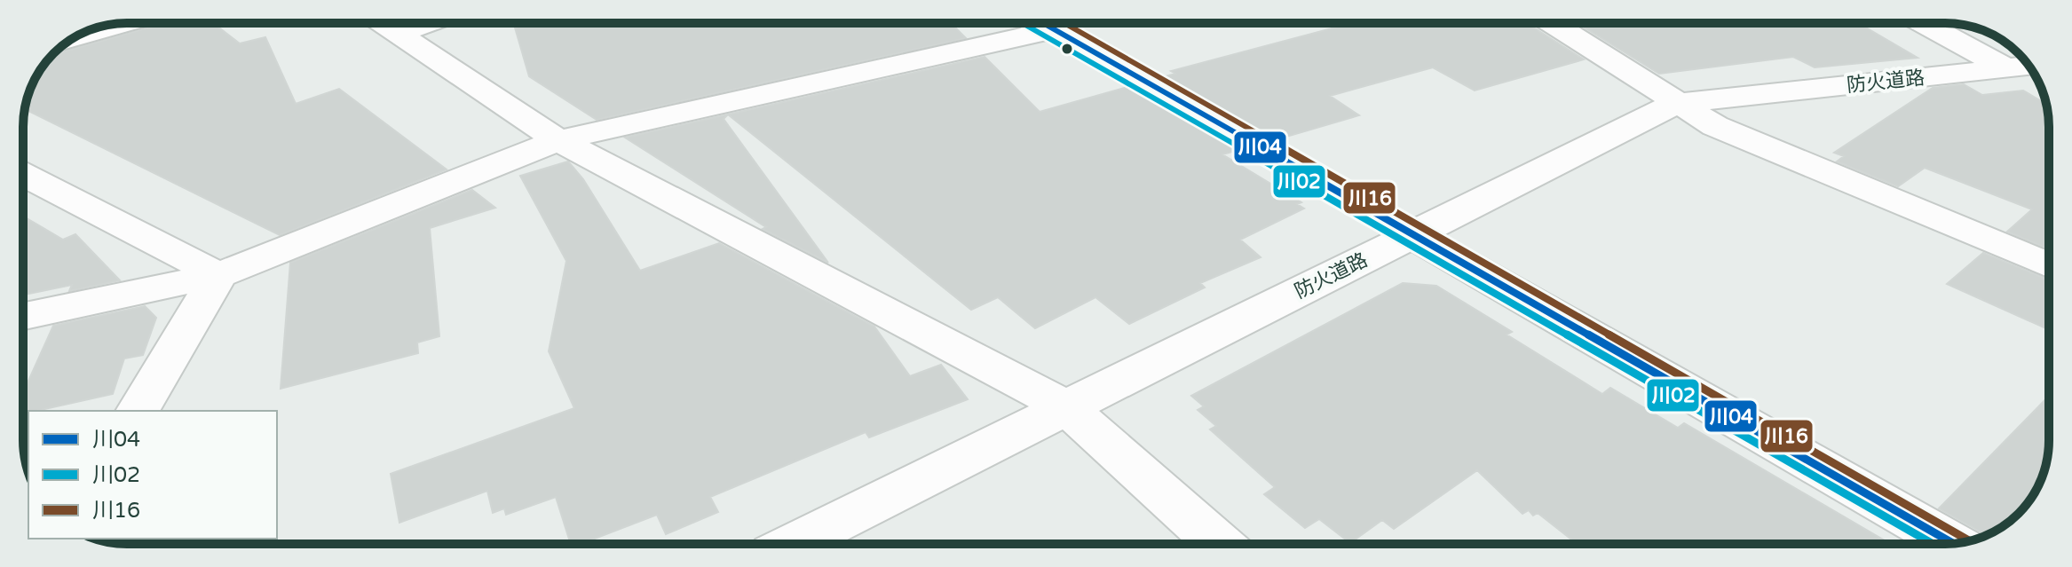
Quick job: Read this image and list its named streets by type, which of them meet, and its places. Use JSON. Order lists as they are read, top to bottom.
{
  "streets": {
    "street": ["防火道路"]
  },
  "lines": ["transit line 川04", "transit line 川02", "transit line 川16"],
  "legend": ["川04", "川02", "川16"]
}
